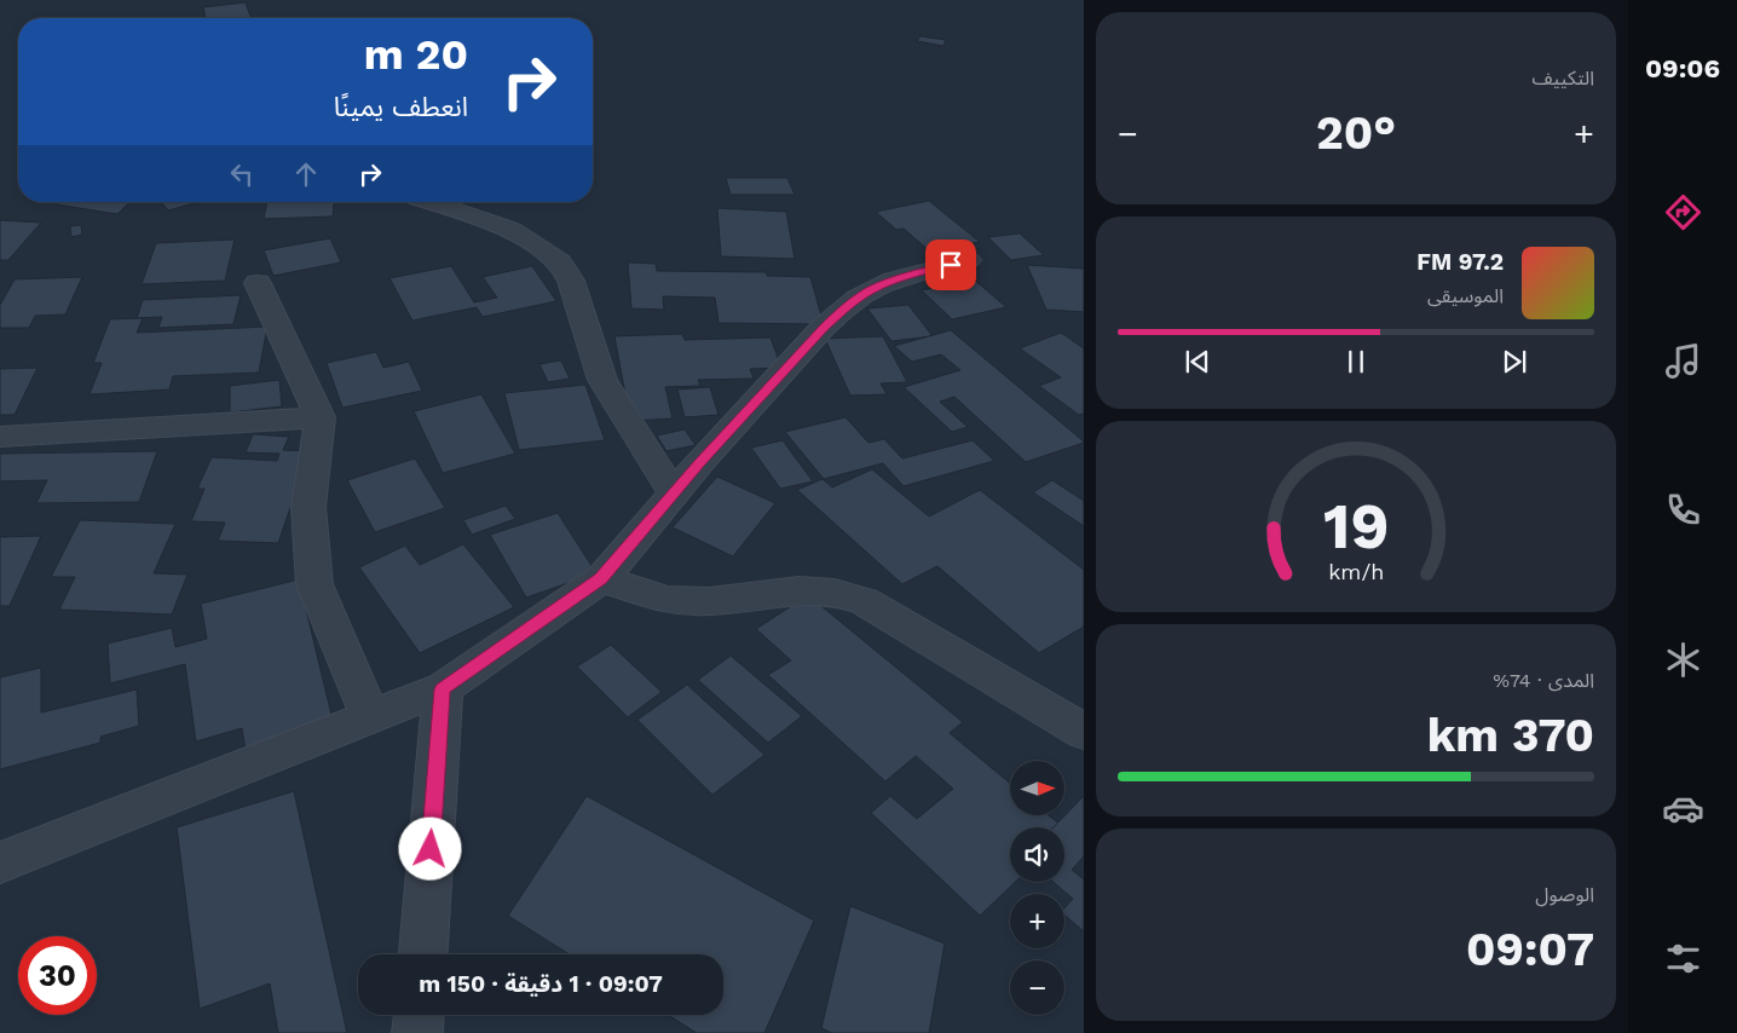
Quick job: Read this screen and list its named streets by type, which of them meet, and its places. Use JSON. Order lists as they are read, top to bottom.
{
  "north": "right",
  "page": {
    "tabs": "09:06",
    "tile": [
      "التكييف",
      ["المدى · 74%", "370 km"],
      ["الوصول", "09:07"]
    ],
    "turn": ["20 m", "انعطف يمينًا"],
    "heat": ["−", "20°", "+"],
    "song": ["97.2 FM", "الموسيقى"],
    "map_buttons": ["+", "−"],
    "limit": "30",
    "trip": "09:07 · 1 دقيقة · 150 m",
    "gauge": ["19", "km/h"]
  }
}
